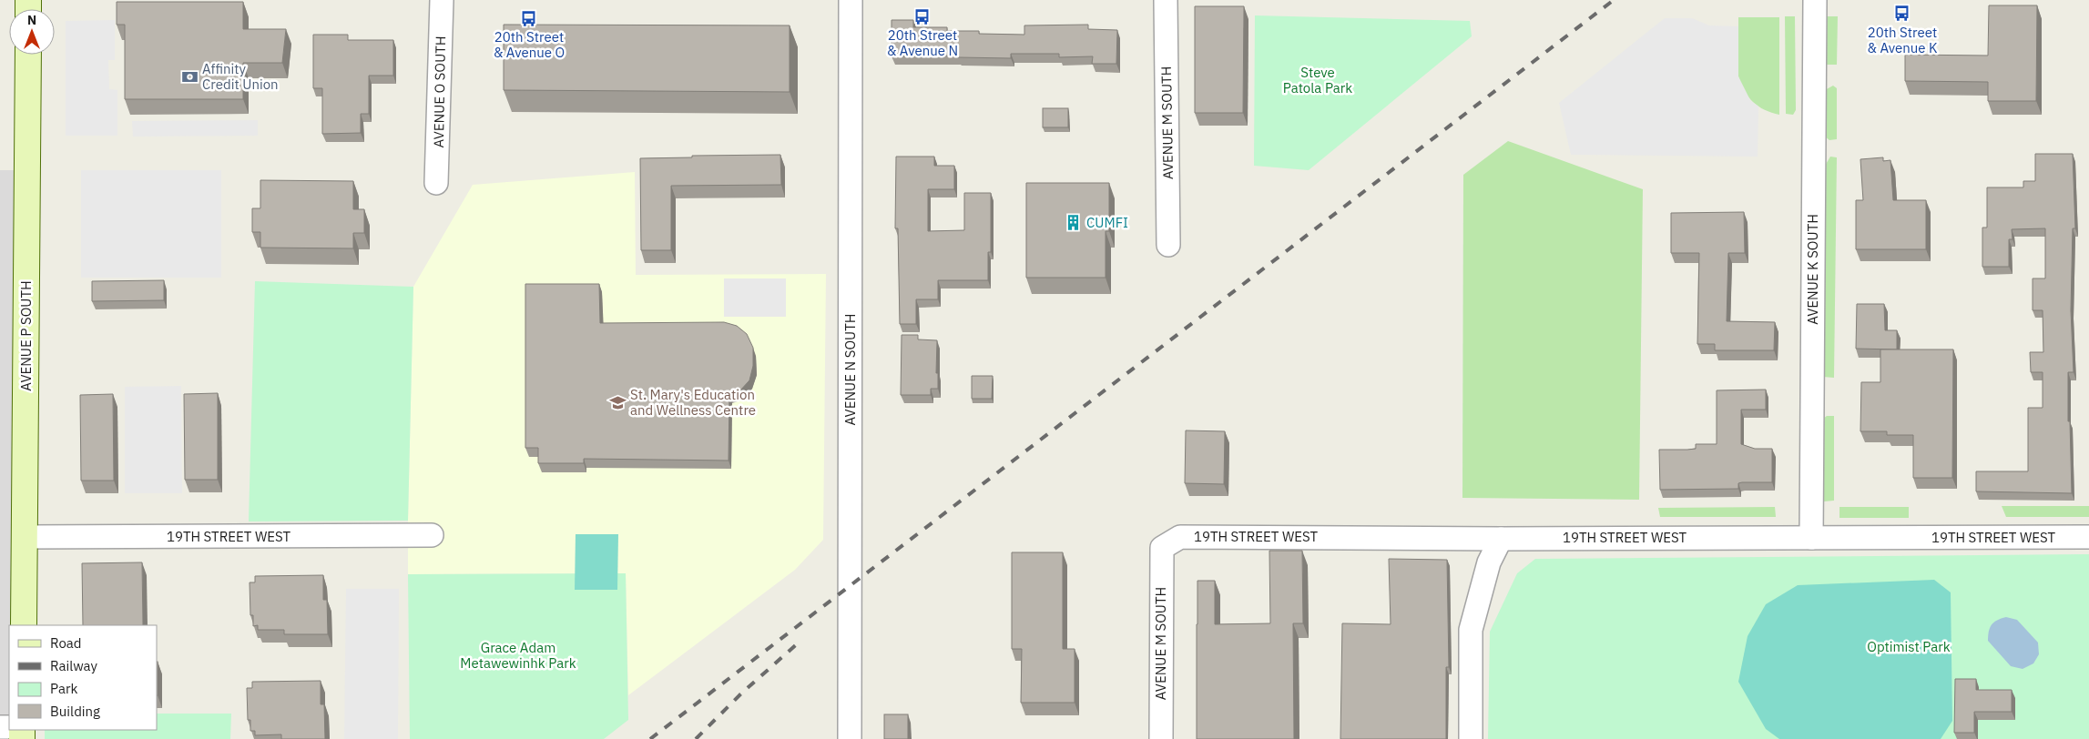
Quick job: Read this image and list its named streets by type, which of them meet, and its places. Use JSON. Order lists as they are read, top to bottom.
{
  "streets": {
    "main road": ["AVENUE P SOUTH"],
    "street": [
      "AVENUE O SOUTH",
      "AVENUE M SOUTH",
      "AVENUE K SOUTH",
      "AVENUE N SOUTH",
      "19TH STREET WEST"
    ]
  },
  "crossings": [
    ["AVENUE M SOUTH", "19TH STREET WEST"],
    ["AVENUE K SOUTH", "19TH STREET WEST"],
    ["AVENUE P SOUTH", "19TH STREET WEST"]
  ],
  "parks": ["Steve Patola Park", "Optimist Park", "Grace Adam Metawewinhk Park"],
  "places": {
    "bus stop": ["20th Street & Avenue K", "20th Street & Avenue N", "20th Street & Avenue O"],
    "bank": ["Affinity Credit Union"],
    "building": ["CUMFI"],
    "school or university": ["St. Mary's Education and Wellness Centre"]
  },
  "legend": [
    "Road",
    "Railway",
    "Park",
    "Building"
  ],
  "north": "top"
}
